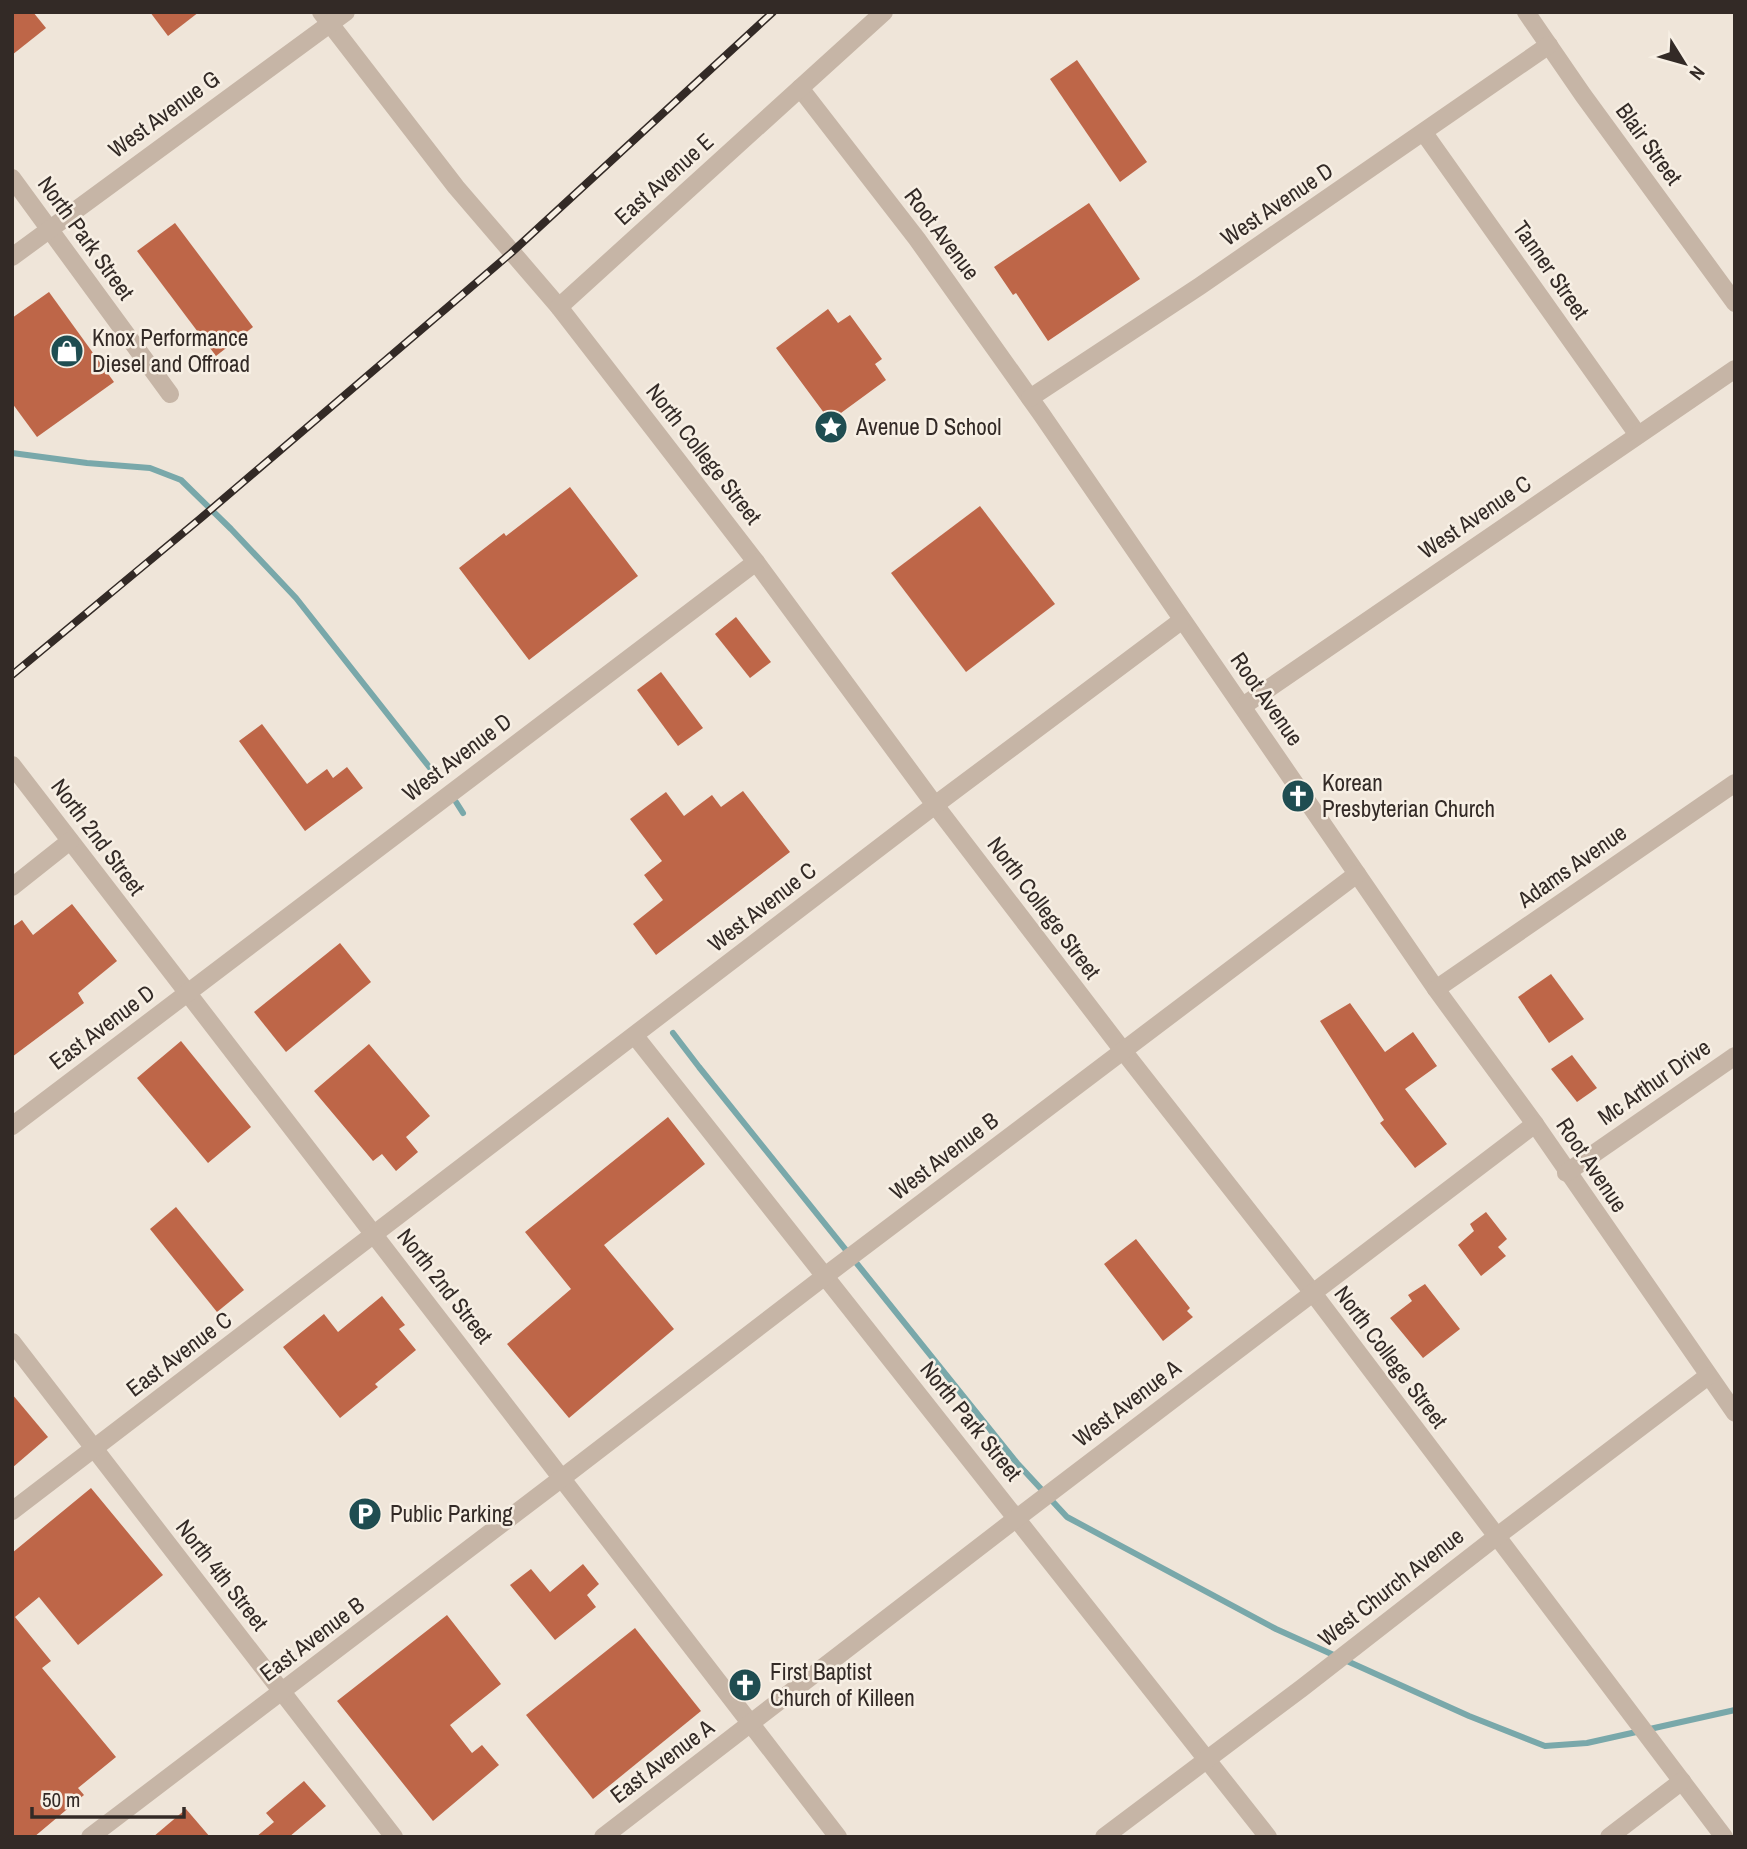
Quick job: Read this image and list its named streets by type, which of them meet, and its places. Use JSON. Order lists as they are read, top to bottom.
{
  "streets": {
    "street": [
      "West Avenue G",
      "Blair Street",
      "East Avenue E",
      "West Avenue D",
      "Root Avenue",
      "North Park Street",
      "Tanner Street",
      "North College Street",
      "West Avenue C",
      "North 2nd Street",
      "Adams Avenue",
      "East Avenue D",
      "Mc Arthur Drive",
      "West Avenue B",
      "East Avenue C",
      "West Avenue A",
      "North 4th Street",
      "West Church Avenue",
      "East Avenue B",
      "East Avenue A"
    ]
  },
  "crossings": [
    ["West Avenue G", "North Park Street"],
    ["West Avenue G", "North College Street"],
    ["Blair Street", "West Avenue D"],
    ["East Avenue E", "Root Avenue"],
    ["East Avenue E", "North College Street"],
    ["West Avenue D", "Root Avenue"],
    ["West Avenue D", "Tanner Street"],
    ["West Avenue D", "North College Street"],
    ["West Avenue D", "North 2nd Street"],
    ["West Avenue D", "East Avenue D"],
    ["Root Avenue", "West Avenue C"],
    ["Root Avenue", "Adams Avenue"],
    ["Root Avenue", "Mc Arthur Drive"],
    ["Root Avenue", "West Avenue B"],
    ["Root Avenue", "West Avenue A"],
    ["Root Avenue", "West Church Avenue"],
    ["North Park Street", "West Avenue C"],
    ["North Park Street", "West Avenue B"],
    ["North Park Street", "West Avenue A"],
    ["North Park Street", "West Church Avenue"],
    ["Tanner Street", "West Avenue C"],
    ["North College Street", "West Avenue C"],
    ["North College Street", "West Avenue B"],
    ["North College Street", "West Avenue A"],
    ["North College Street", "West Church Avenue"],
    ["West Avenue C", "North 2nd Street"],
    ["West Avenue C", "East Avenue C"],
    ["North 2nd Street", "East Avenue D"],
    ["North 2nd Street", "West Avenue B"],
    ["North 2nd Street", "East Avenue C"],
    ["North 2nd Street", "West Avenue A"],
    ["North 2nd Street", "East Avenue B"],
    ["North 2nd Street", "East Avenue A"],
    ["West Avenue B", "East Avenue B"],
    ["East Avenue C", "North 4th Street"],
    ["West Avenue A", "East Avenue A"],
    ["North 4th Street", "East Avenue B"]
  ],
  "places": {
    "shop": ["Knox Performance Diesel and Offroad"],
    "place": ["Avenue D School"],
    "church": ["Korean Presbyterian Church", "First Baptist Church of Killeen"],
    "parking": ["Public Parking"]
  },
  "scale_bar": "50 m",
  "north": "bottom right"
}
